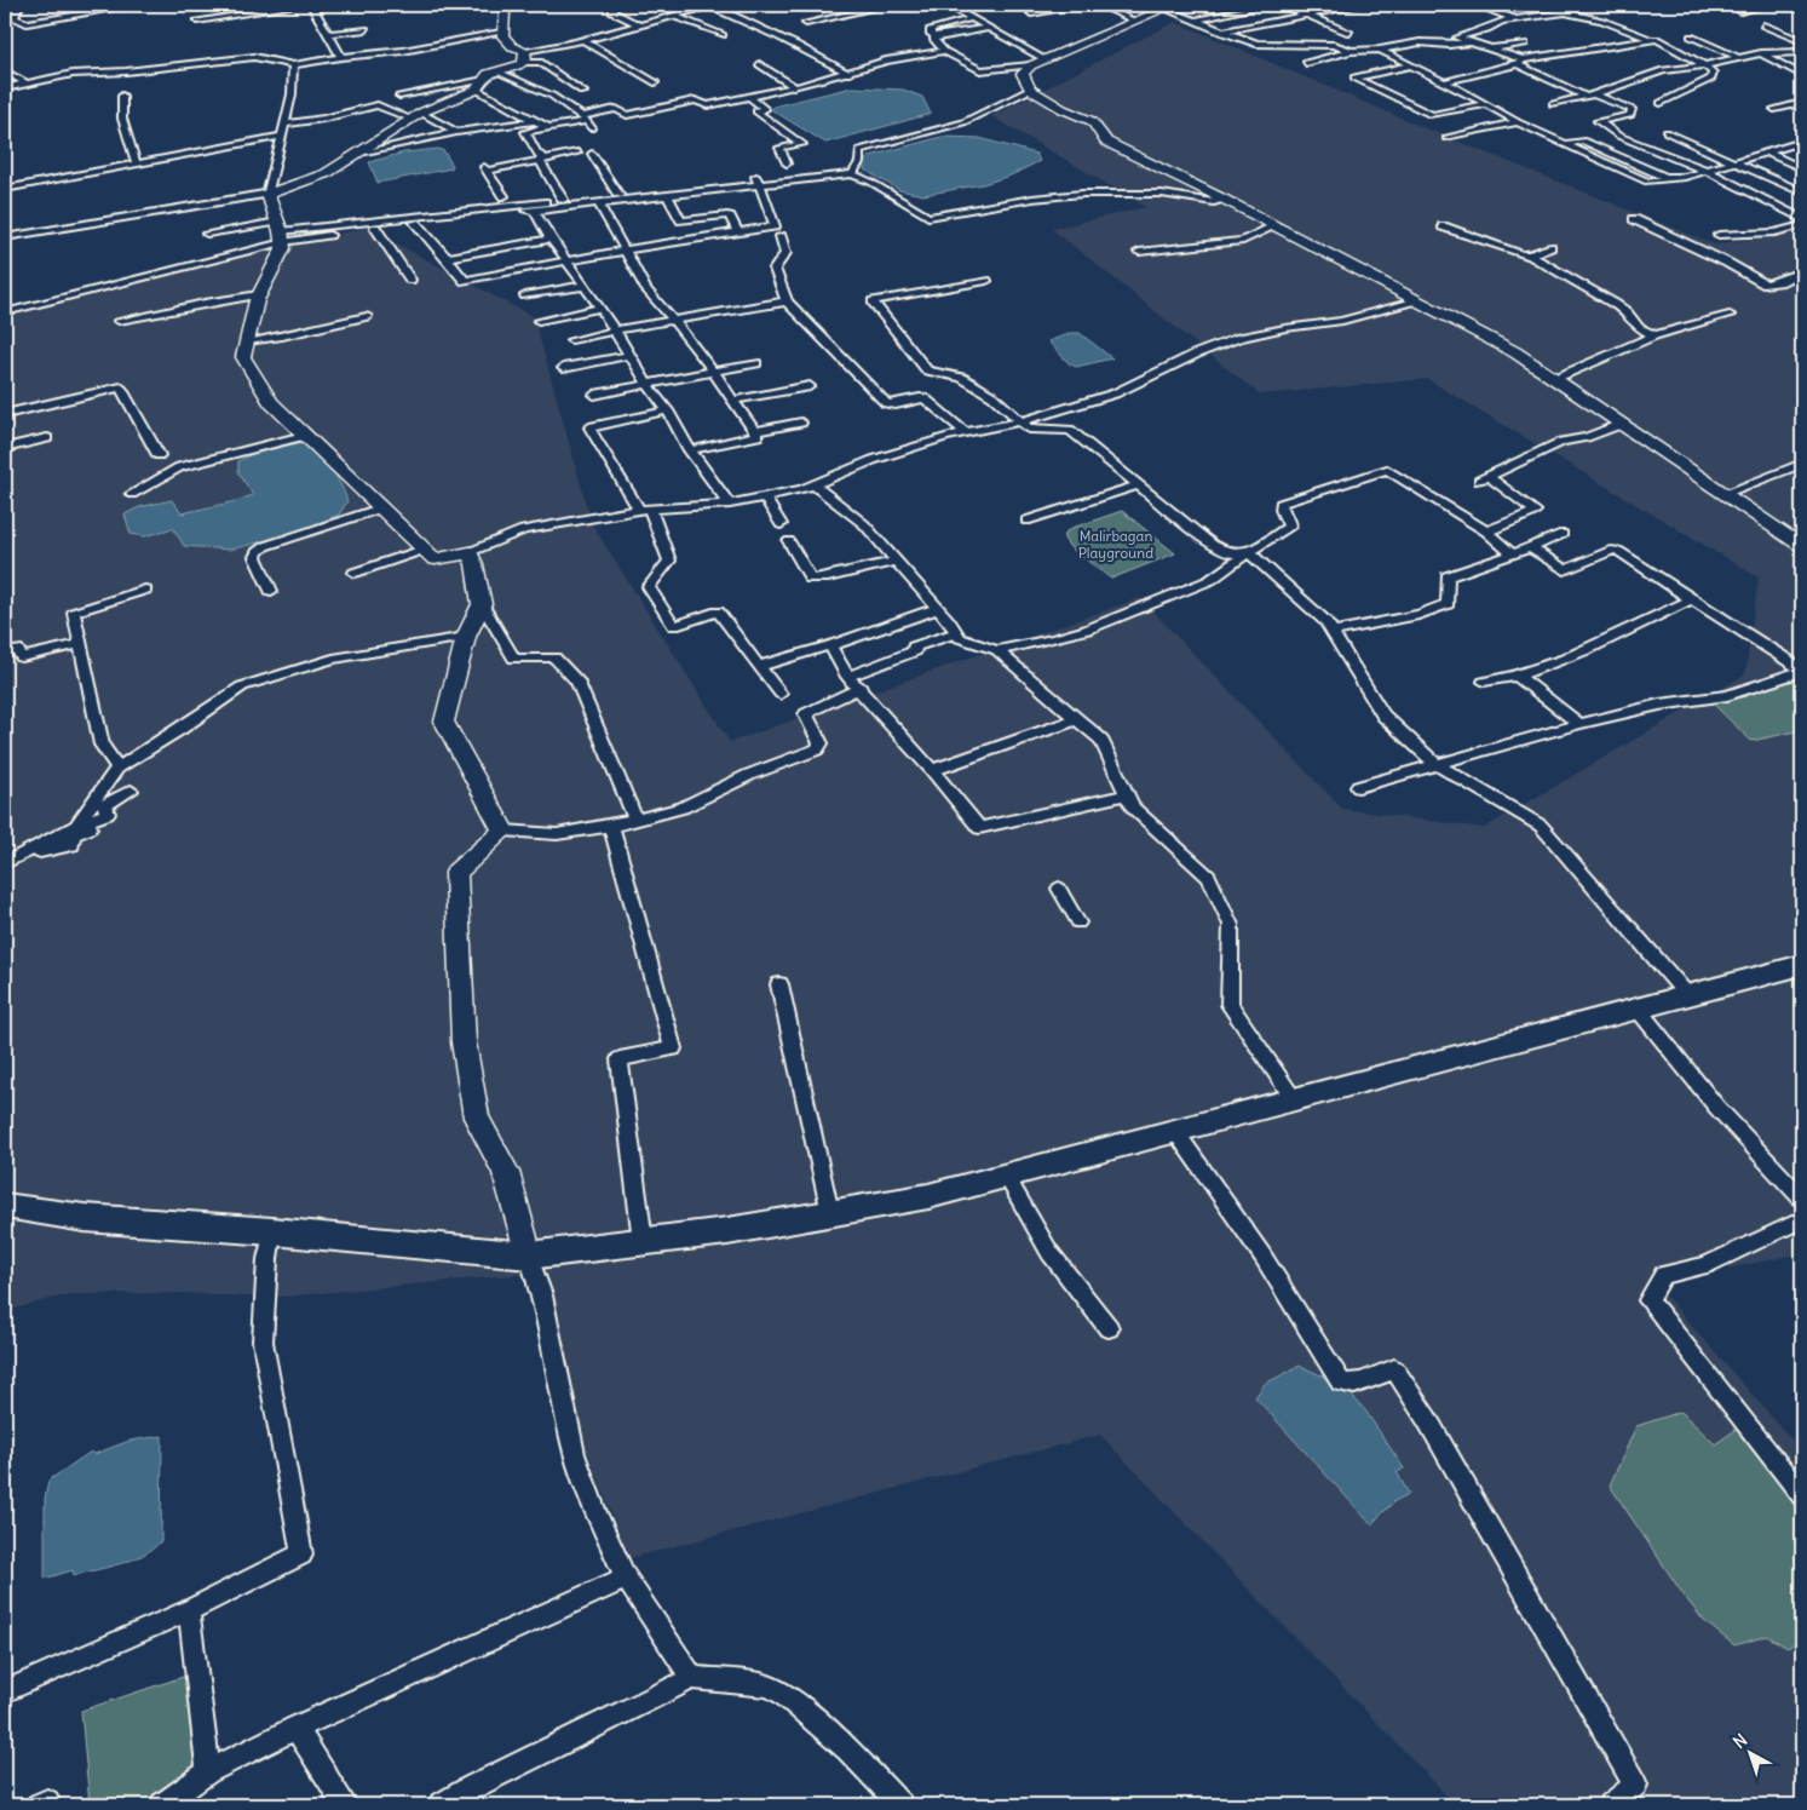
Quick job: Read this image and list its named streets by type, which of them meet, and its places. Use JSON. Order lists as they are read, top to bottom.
{
  "parks": ["Malirbagan Playground"],
  "north": "top left"
}
